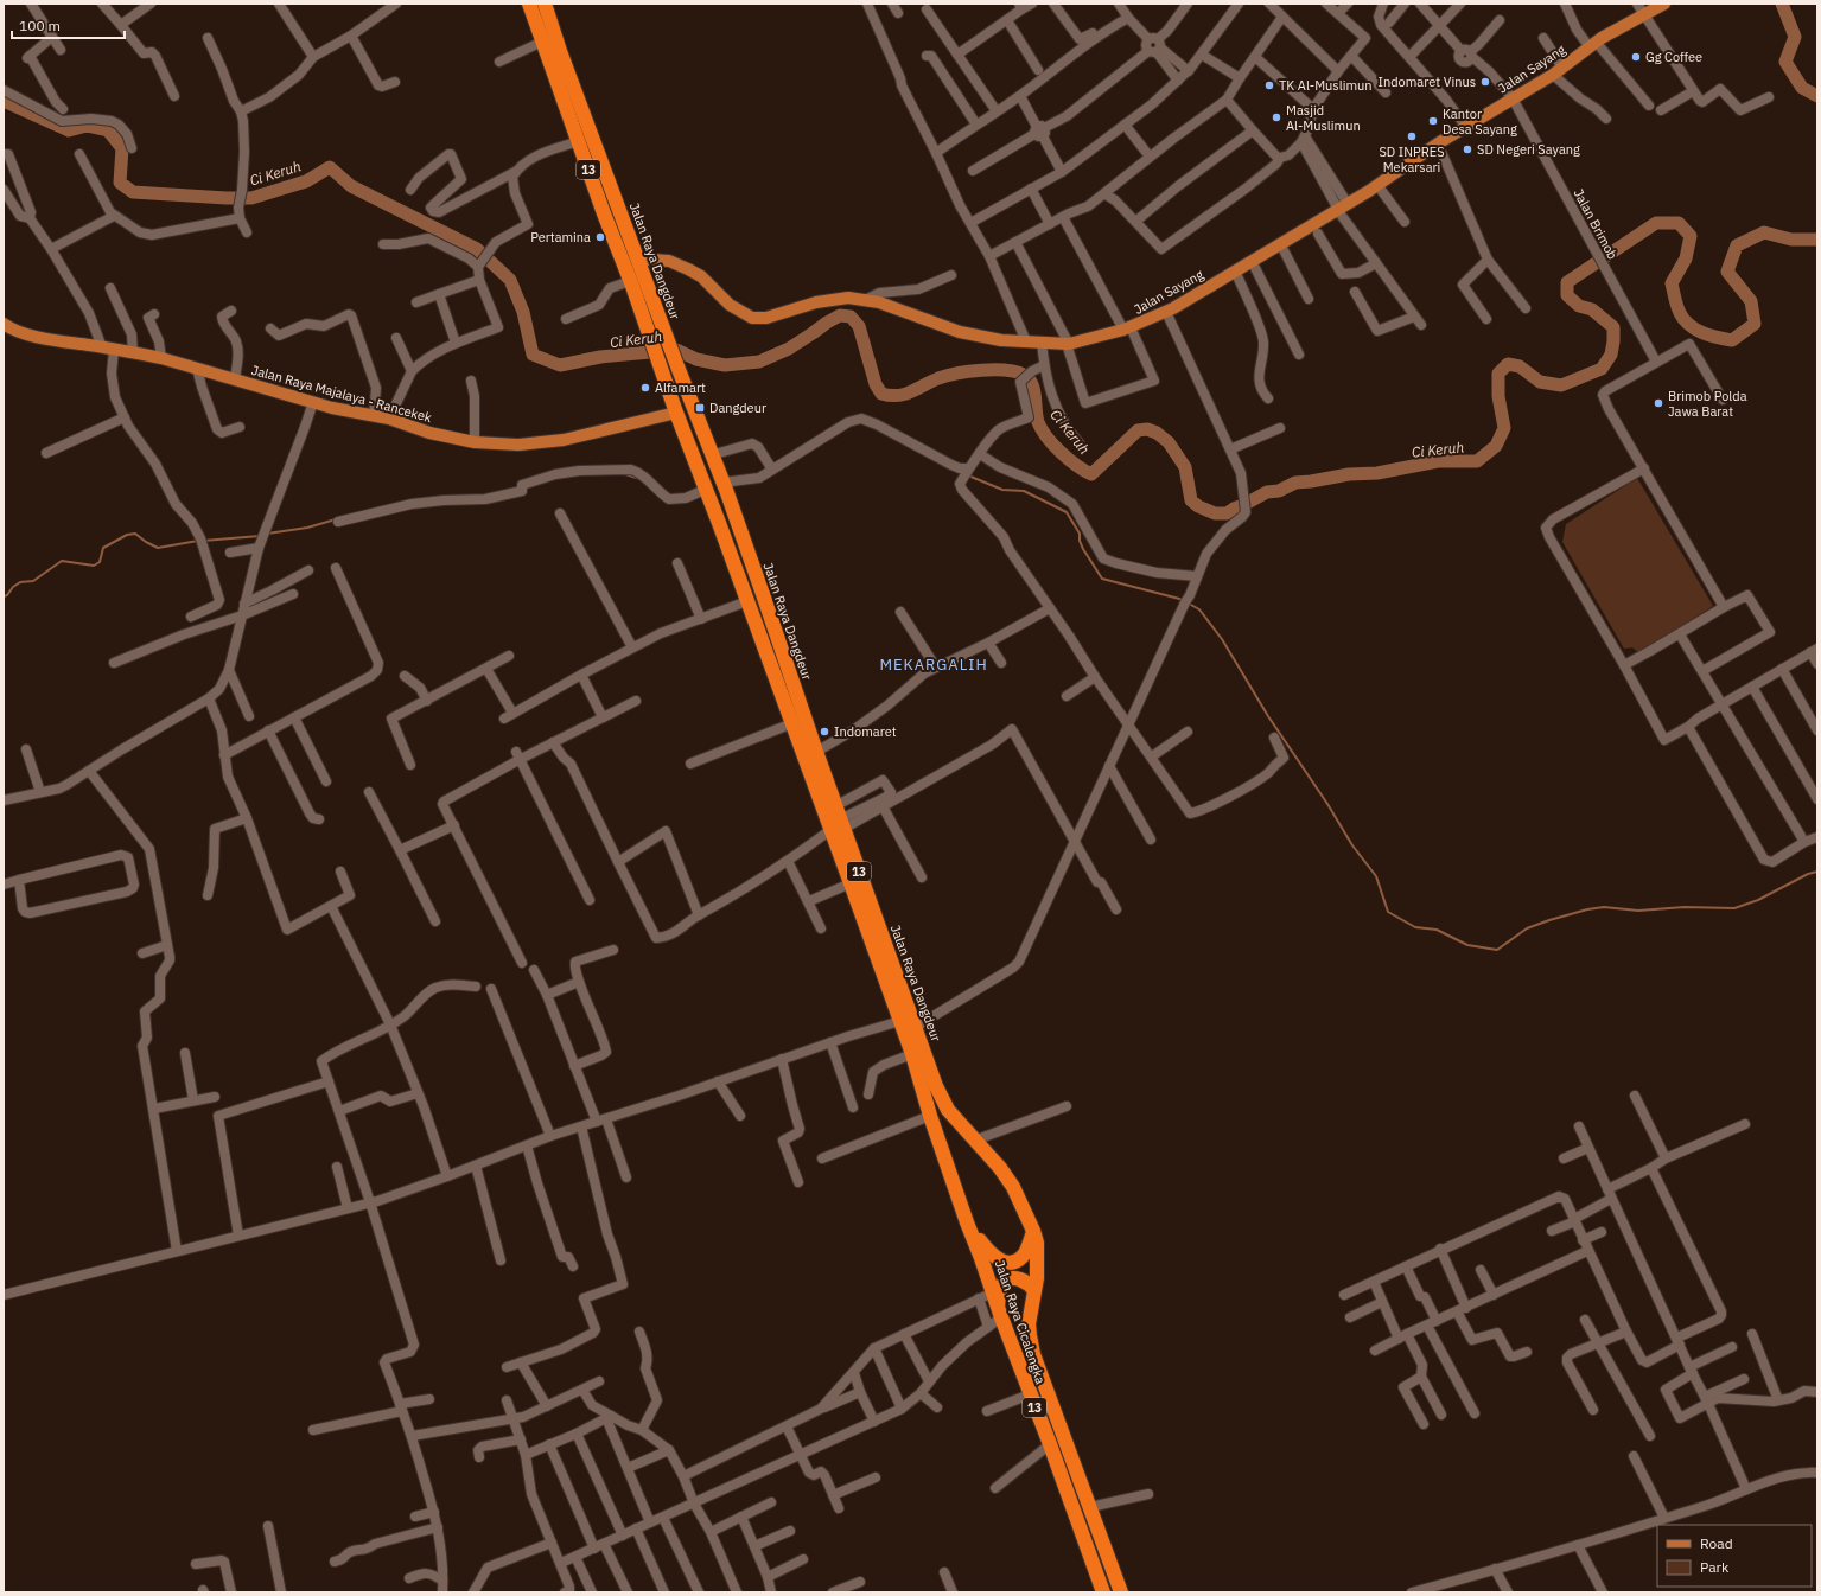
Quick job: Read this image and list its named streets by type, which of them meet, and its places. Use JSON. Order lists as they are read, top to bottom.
{
  "streets": {
    "highway": ["13", "Jalan Raya Dangdeur", "Jalan Raya Cicalengka"],
    "main road": ["Jalan Sayang", "Jalan Raya Majalaya - Rancekek"],
    "street": ["Jalan Brimob"]
  },
  "crossings": [
    ["Jalan Sayang", "Jalan Brimob"],
    ["Jalan Sayang", "Jalan Raya Dangdeur"],
    ["Jalan Raya Dangdeur", "Jalan Raya Majalaya - Rancekek"],
    ["Jalan Raya Dangdeur", "Jalan Raya Cicalengka"]
  ],
  "districts": ["MEKARGALIH"],
  "water": ["Ci Keruh"],
  "places": {
    "other": [
      "Gg Coffee",
      "Indomaret Vinus",
      "TK Al-Muslimun",
      "Masjid Al-Muslimun",
      "Kantor Desa Sayang",
      "SD INPRES Mekarsari",
      "SD Negeri Sayang",
      "Pertamina",
      "Alfamart",
      "Brimob Polda Jawa Barat",
      "Indomaret"
    ],
    "transit": ["Dangdeur"]
  },
  "legend": ["Road", "Park"],
  "scale_bar": "100 m"
}
